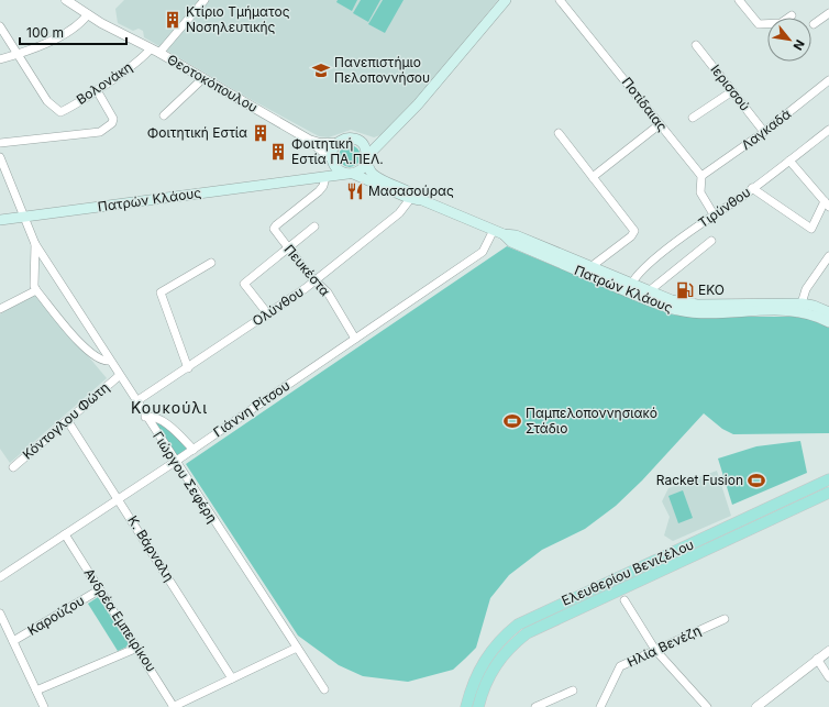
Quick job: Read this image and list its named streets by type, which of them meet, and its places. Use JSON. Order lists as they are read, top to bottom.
{
  "streets": {
    "main road": ["Πατρών Κλάους", "Ελευθερίου Βενιζέλου"],
    "street": [
      "Βολονάκη",
      "Θεοτοκόπουλου",
      "Ιερισσού",
      "Ποτίδαιας",
      "Λαγκαδά",
      "Τιρύνθου",
      "Πευκέστα",
      "Ολύνθου",
      "Γιάννη Ρίτσου",
      "Κόντογλου Φώτη",
      "Γιώργου Σεφέρη",
      "Κ. Βάρναλη",
      "Καρούζου",
      "Ανδρέα Εμπειρίκου",
      "Ηλία Βενέζη"
    ]
  },
  "crossings": [
    ["Βολονάκη", "Θεοτοκόπουλου"],
    ["Ιερισσού", "Λαγκαδά"],
    ["Ποτίδαιας", "Λαγκαδά"],
    ["Πατρών Κλάους", "Τιρύνθου"],
    ["Πατρών Κλάους", "Γιάννη Ρίτσου"],
    ["Πατρών Κλάους", "Γιώργου Σεφέρη"],
    ["Πευκέστα", "Ολύνθου"],
    ["Πευκέστα", "Γιάννη Ρίτσου"],
    ["Ολύνθου", "Γιώργου Σεφέρη"],
    ["Γιάννη Ρίτσου", "Γιώργου Σεφέρη"],
    ["Γιάννη Ρίτσου", "Κ. Βάρναλη"],
    ["Γιάννη Ρίτσου", "Ανδρέα Εμπειρίκου"],
    ["Κόντογλου Φώτη", "Γιώργου Σεφέρη"],
    ["Κόντογλου Φώτη", "Κ. Βάρναλη"],
    ["Καρούζου", "Ανδρέα Εμπειρίκου"]
  ],
  "districts": ["Κουκούλι"],
  "places": {
    "building": ["Κτίριο Τμήματος Νοσηλευτικής", "Φοιτητική Εστία", "Φοιτητική Εστία ΠΑ.ΠΕΛ."],
    "school or university": ["Πανεπιστήμιο Πελοποννήσου"],
    "restaurant": ["Μασασούρας"],
    "fuel station": ["EKO"],
    "sports": ["Παμπελοποννησιακό Στάδιο", "Racket Fusion"]
  },
  "scale_bar": "100 m",
  "north": "bottom right"
}
